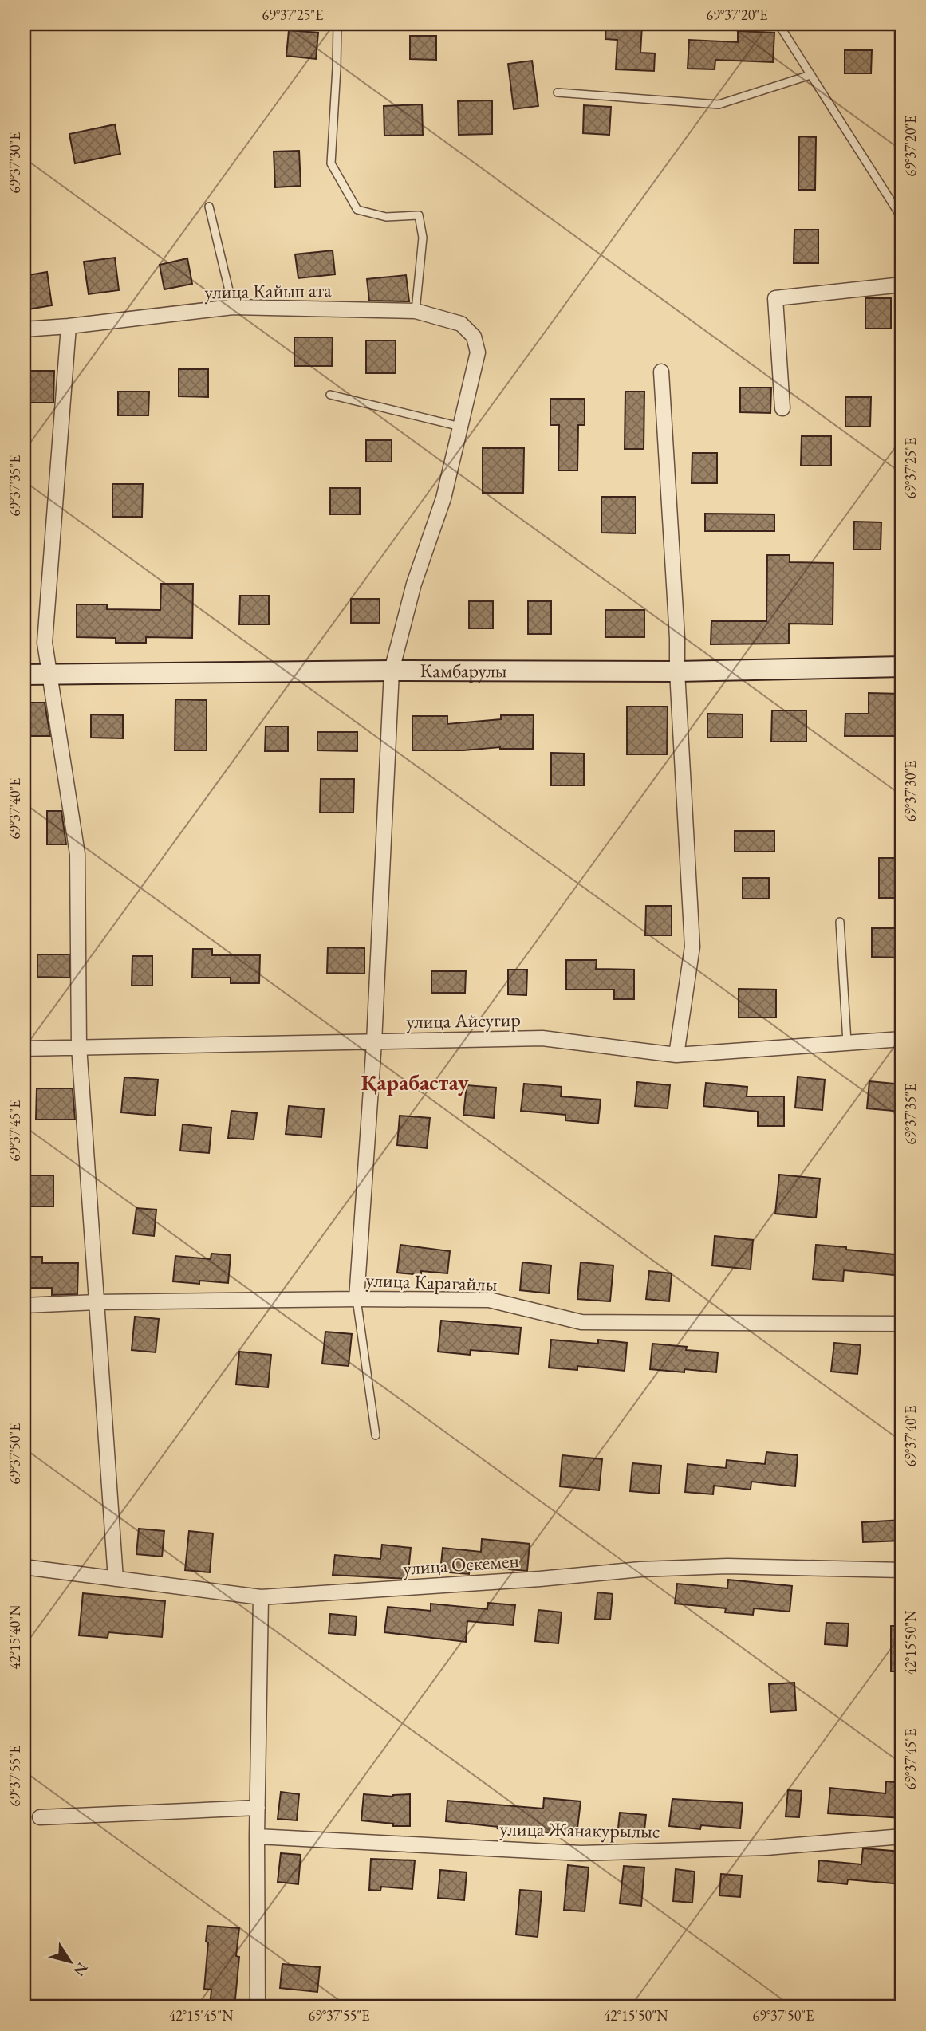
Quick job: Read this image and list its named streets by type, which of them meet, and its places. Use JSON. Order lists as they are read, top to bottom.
{
  "streets": {
    "street": [
      "улица Кайып ата",
      "Камбарулы",
      "улица Айсугир",
      "улица Карагайлы",
      "улица Оскемен",
      "улица Жанакурылыс"
    ]
  },
  "districts": ["Қарабастау"],
  "north": "bottom right",
  "coordinates": [
    "69°37'25\"E",
    "69°37'20\"E",
    "69°37'30\"E",
    "69°37'35\"E",
    "69°37'40\"E",
    "69°37'45\"E",
    "69°37'50\"E",
    "42°15'40\"N",
    "42°15'50\"N",
    "69°37'55\"E",
    "42°15'45\"N"
  ]
}
